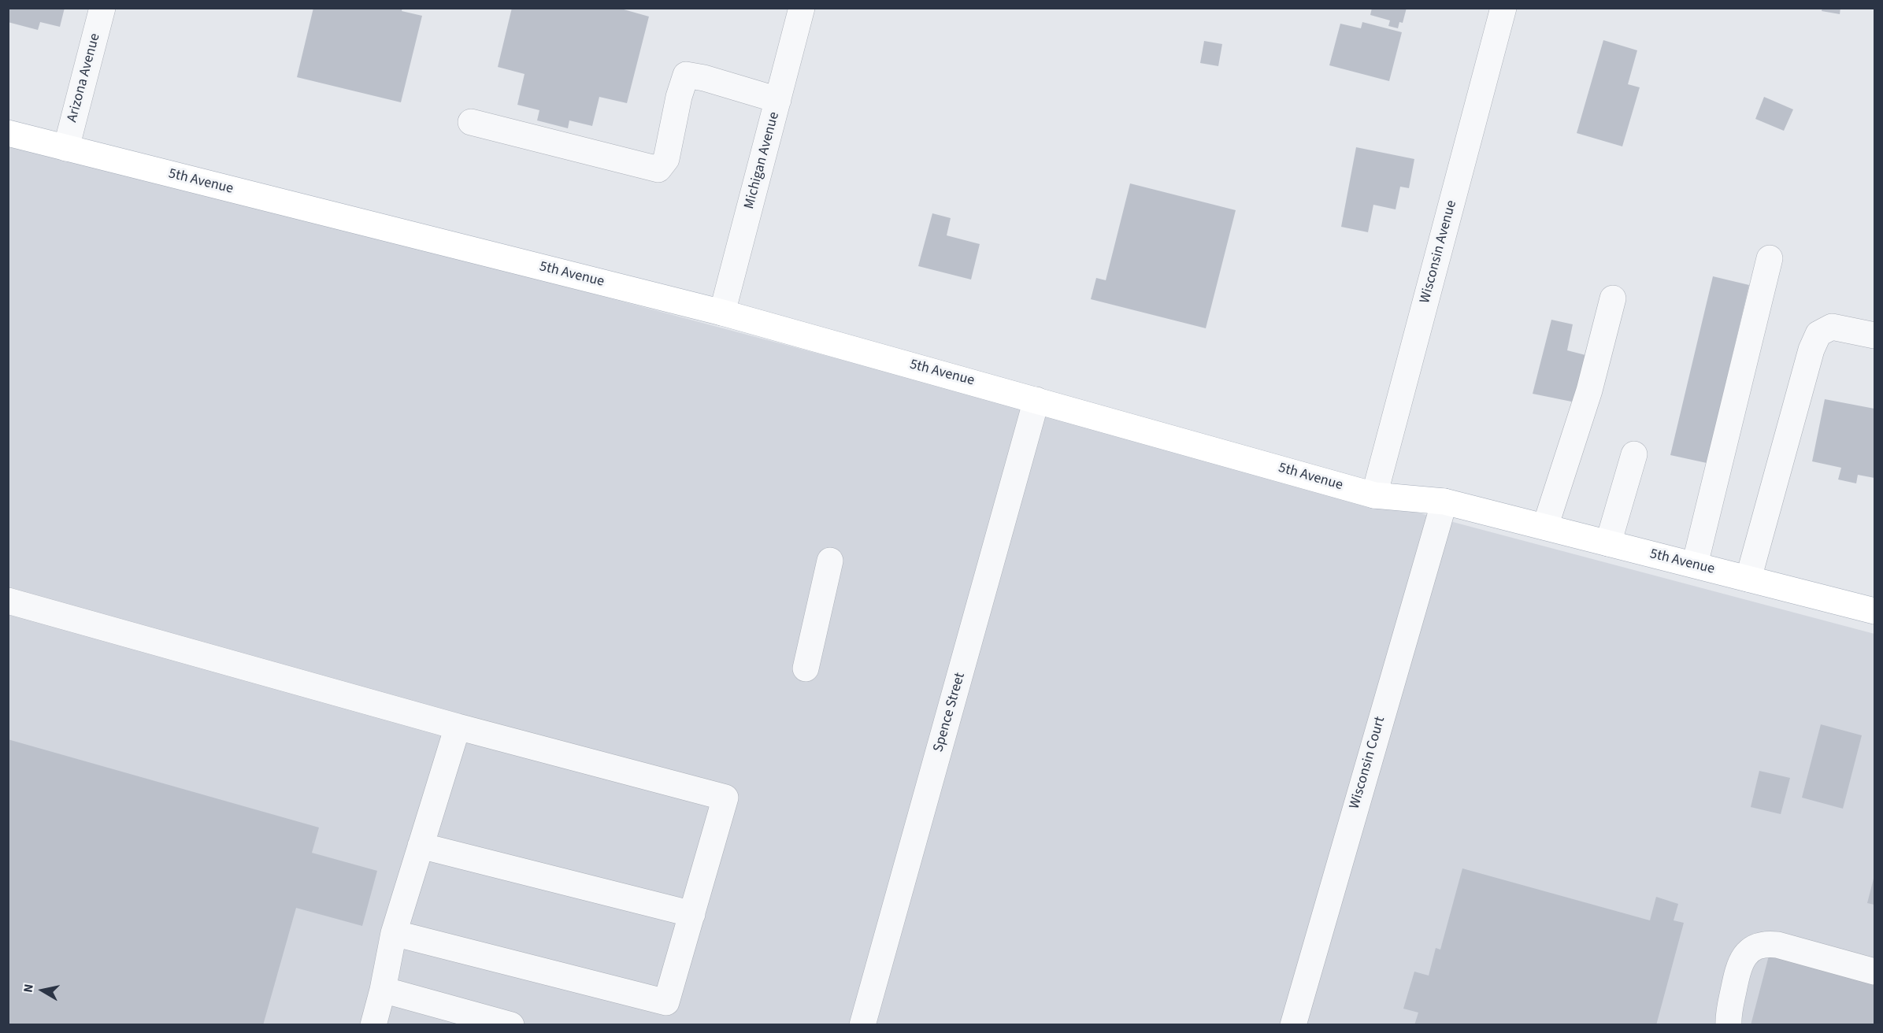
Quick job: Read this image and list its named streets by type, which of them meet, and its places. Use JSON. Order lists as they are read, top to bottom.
{
  "streets": {
    "main road": ["5th Avenue"],
    "street": [
      "Arizona Avenue",
      "Michigan Avenue",
      "Wisconsin Avenue",
      "Spence Street",
      "Wisconsin Court"
    ]
  },
  "crossings": [
    ["Arizona Avenue", "5th Avenue"],
    ["Michigan Avenue", "5th Avenue"],
    ["5th Avenue", "Wisconsin Avenue"],
    ["5th Avenue", "Spence Street"],
    ["5th Avenue", "Wisconsin Court"]
  ],
  "north": "left"
}
